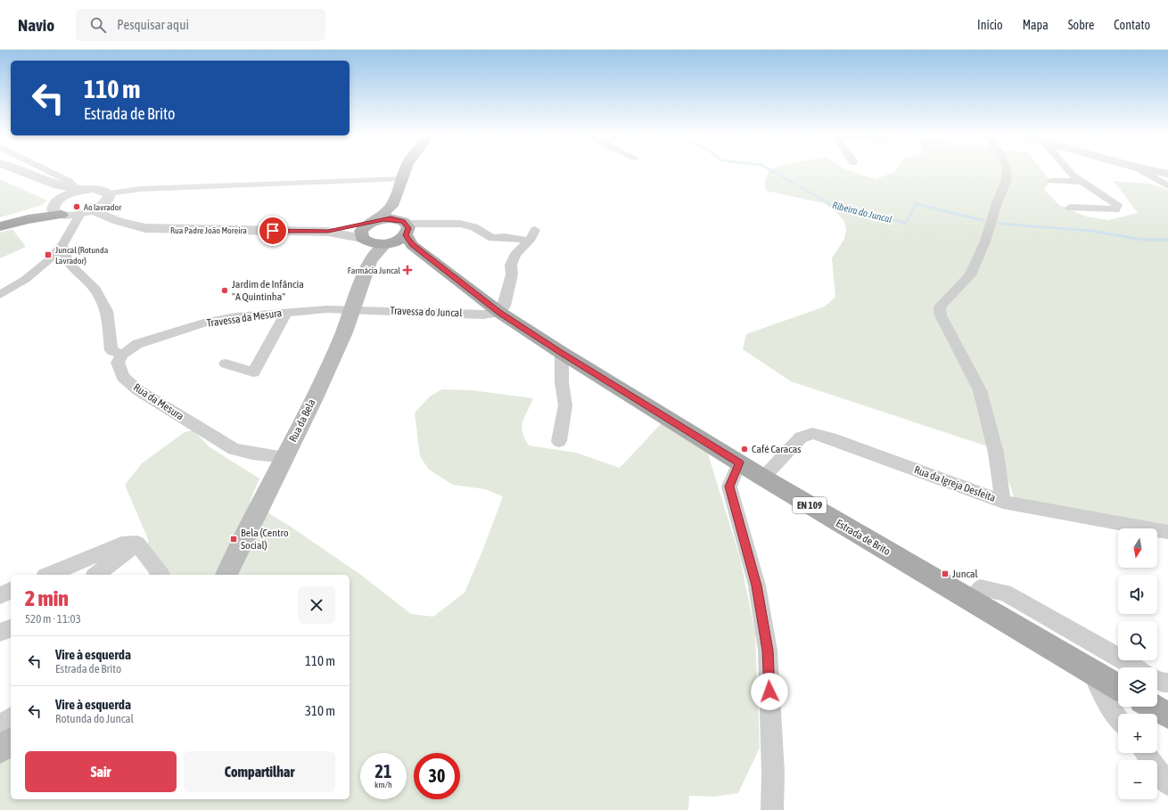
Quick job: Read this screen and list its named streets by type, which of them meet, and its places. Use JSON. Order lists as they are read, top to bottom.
{
  "streets": {
    "main road": ["Rua da Bela", "EN 109", "Estrada de Brito"],
    "street": [
      "Rua Padre João Moreira",
      "Travessa do Juncal",
      "Travessa da Mesura",
      "Rua da Mesura",
      "Rua da Igreja Desfeita"
    ]
  },
  "crossings": [
    ["Travessa do Juncal", "Travessa da Mesura"],
    ["Travessa do Juncal", "Rua da Bela"],
    ["Travessa do Juncal", "Estrada de Brito"],
    ["Travessa da Mesura", "Rua da Mesura"],
    ["Travessa da Mesura", "Rua da Bela"],
    ["Rua da Mesura", "Rua da Bela"],
    ["Rua da Bela", "EN 109"],
    ["Rua da Bela", "Estrada de Brito"],
    ["Rua da Igreja Desfeita", "Estrada de Brito"],
    ["EN 109", "Estrada de Brito"]
  ],
  "water": ["Ribeira do Juncal"],
  "places": {
    "other": ["Ao lavrador", "Jardim de Infância \"A Quintinha\"", "Café Caracas"],
    "transit": ["Juncal (Rotunda Lavrador)", "Bela (Centro Social)", "Juncal"],
    "health": ["Farmácia Juncal"]
  },
  "north": "bottom",
  "page": {
    "header": "Navio",
    "search": "Pesquisar aqui",
    "nav": [
      "Início",
      "Mapa",
      "Sobre",
      "Contato"
    ],
    "turn": ["110 m", "Estrada de Brito"],
    "map_buttons": ["+", "−"],
    "heading": ["2 min", "520 m · 11:03"],
    "list": [
      {
        "name": "Vire à esquerda",
        "note": "Estrada de Brito",
        "value": "110 m"
      },
      {
        "name": "Vire à esquerda",
        "note": "Rotunda do Juncal",
        "value": "310 m"
      }
    ],
    "buttons": ["Sair", "Compartilhar"],
    "speed": "21 km/h",
    "limit": "30"
  }
}
